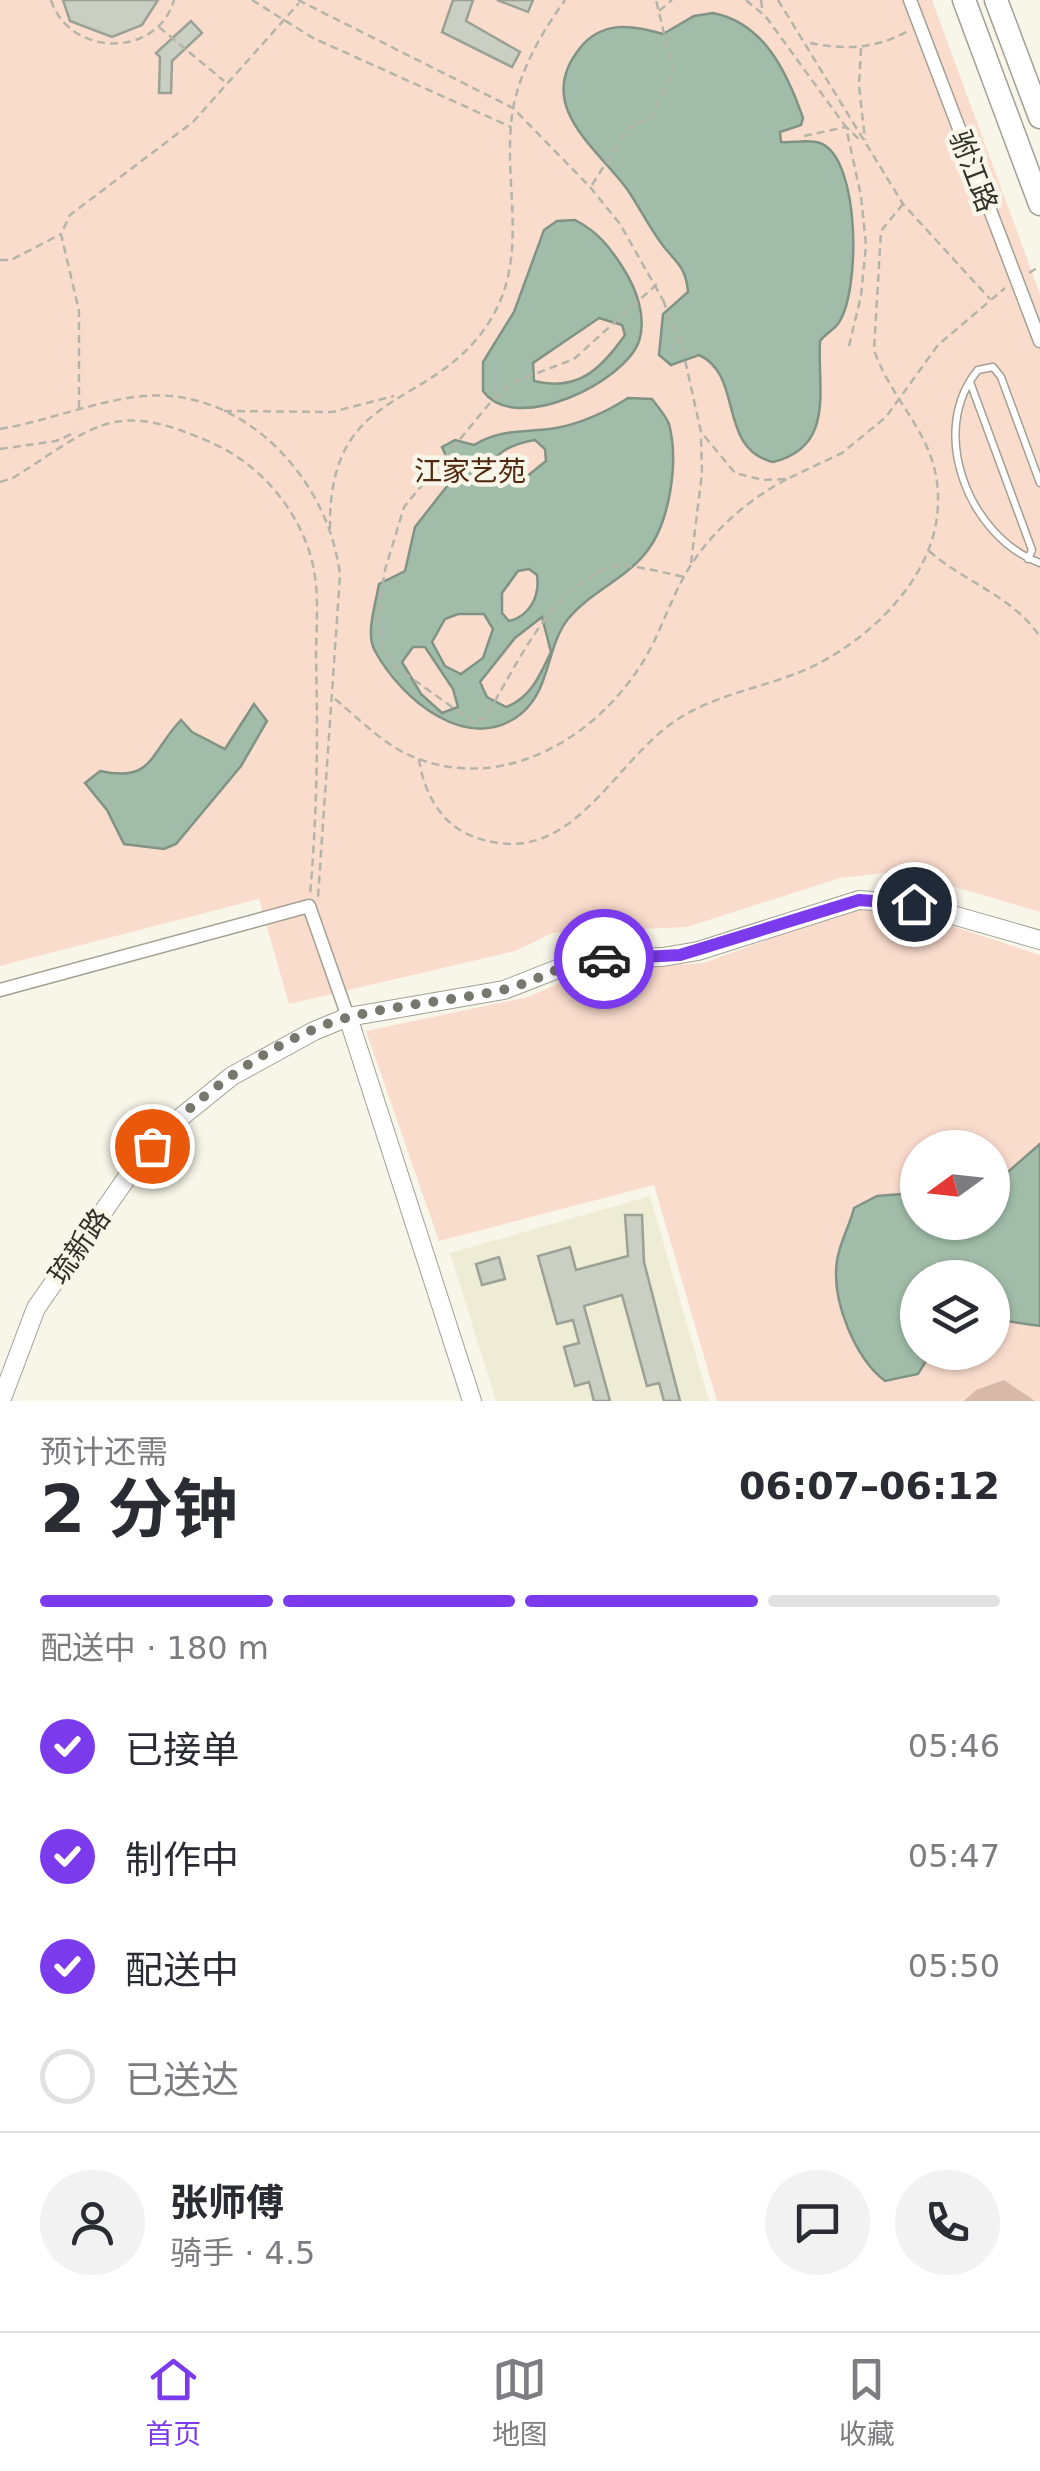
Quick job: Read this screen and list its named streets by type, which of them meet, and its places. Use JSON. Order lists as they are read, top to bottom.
{
  "streets": {
    "street": ["驸江路", "琉新路"]
  },
  "parks": ["江家艺苑"],
  "north": "left",
  "page": {
    "heading": ["2 分钟", "预计还需", "06:07–06:12"],
    "panel": ["张师傅", "骑手 · 4.5"],
    "bar": "配送中 · 180 m",
    "list": [
      ["已接单", "05:46"],
      ["制作中", "05:47"],
      ["配送中", "05:50"],
      "已送达"
    ],
    "tabs": ["首页", "地图", "收藏"]
  }
}
